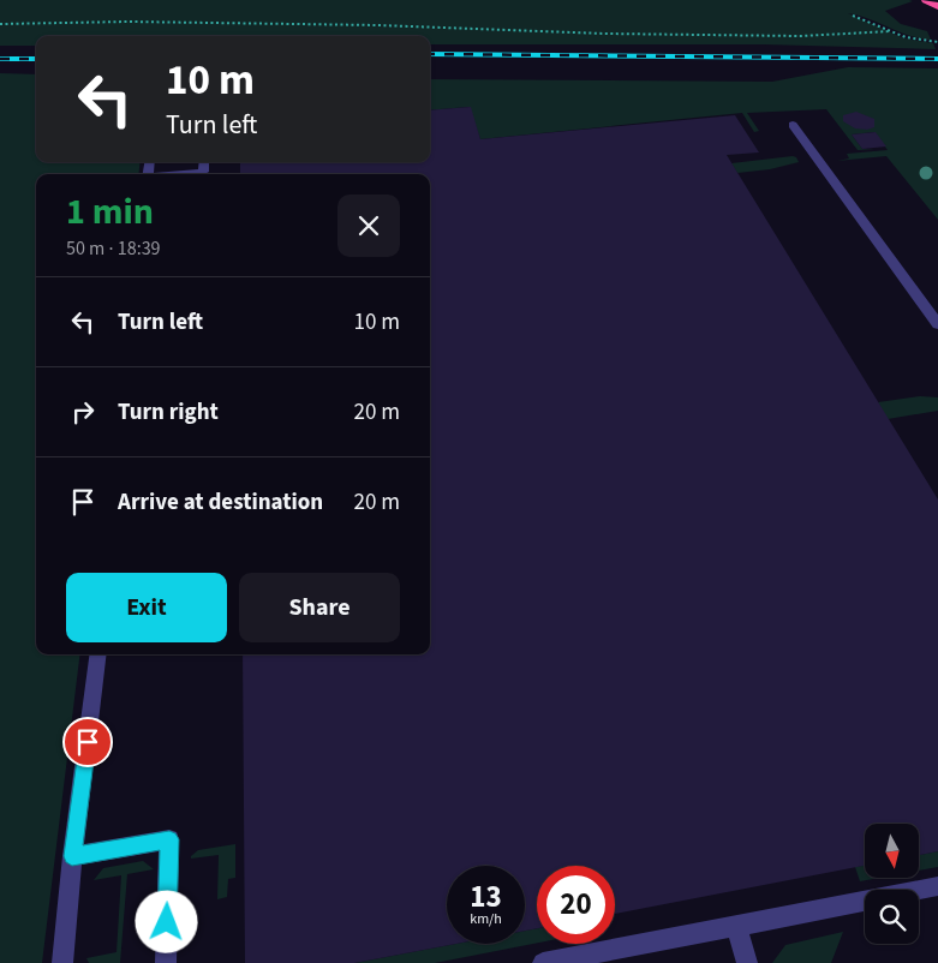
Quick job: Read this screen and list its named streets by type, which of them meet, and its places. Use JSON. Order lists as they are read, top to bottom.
{
  "north": "bottom",
  "page": {
    "turn": ["10 m", "Turn left"],
    "heading": ["1 min", "50 m · 18:39"],
    "list": [
      {
        "name": "Turn left",
        "value": "10 m"
      },
      {
        "name": "Turn right",
        "value": "20 m"
      },
      {
        "name": "Arrive at destination",
        "value": "20 m"
      }
    ],
    "buttons": ["Exit", "Share"],
    "speed": "13 km/h",
    "limit": "20"
  }
}
